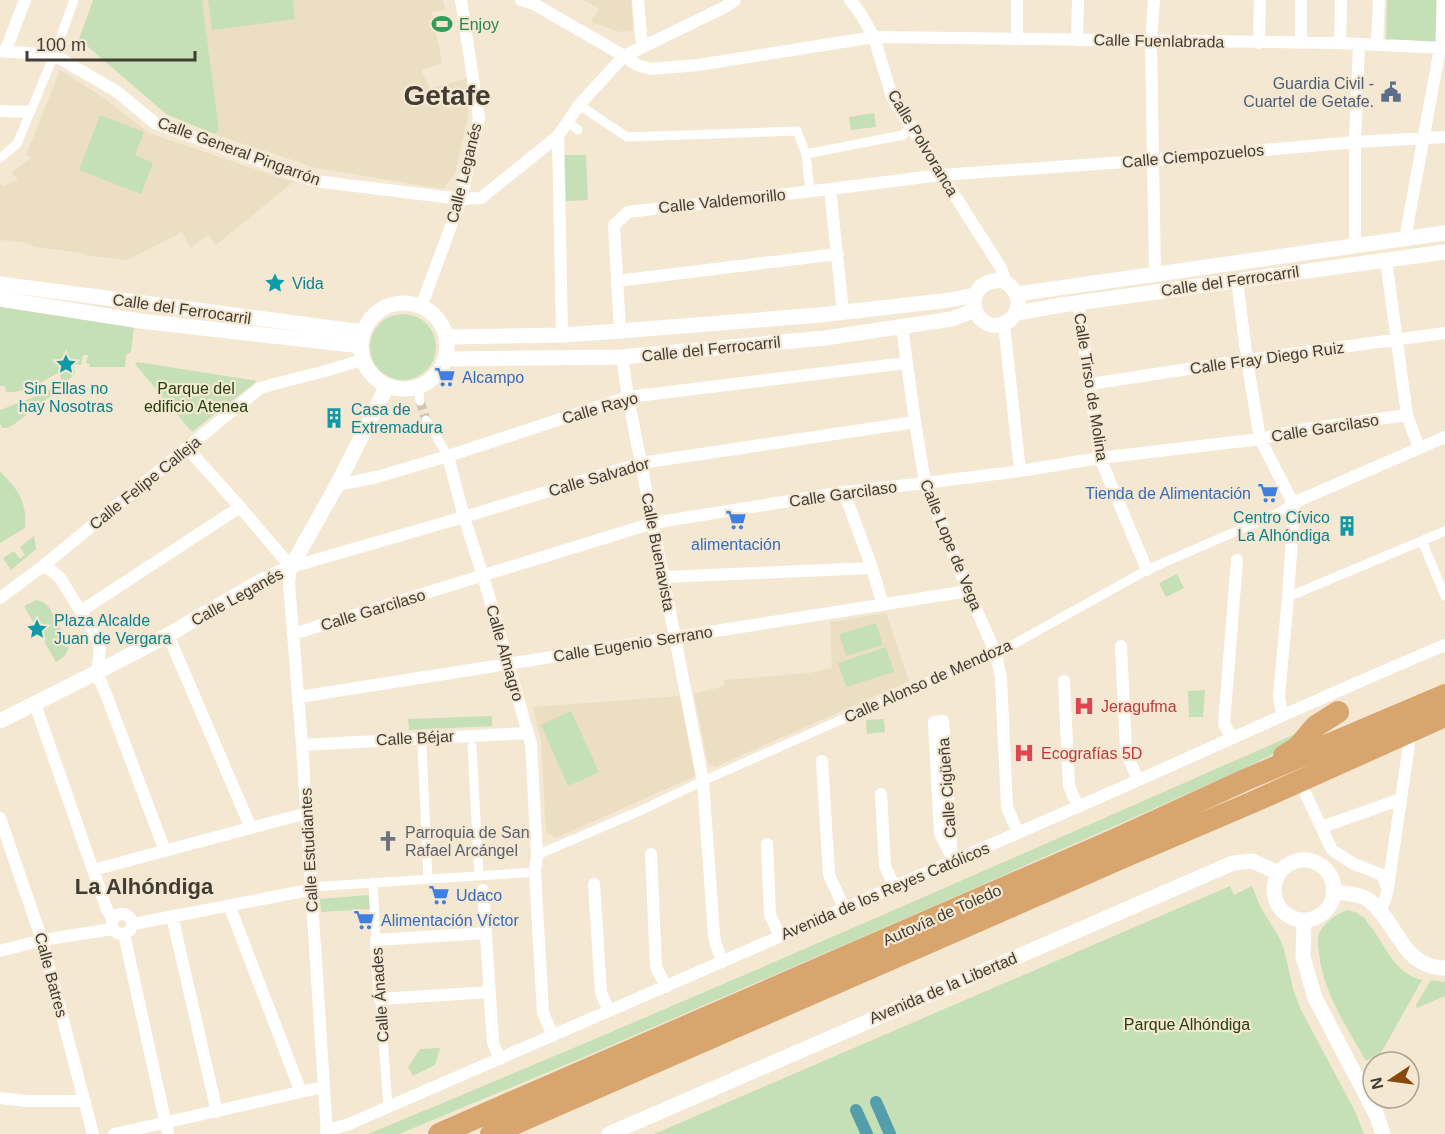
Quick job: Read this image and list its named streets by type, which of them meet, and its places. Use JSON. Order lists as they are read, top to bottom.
{
  "streets": {
    "highway": ["Autovía de Toledo"],
    "street": [
      "Calle Fuenlabrada",
      "Calle Polvoranca",
      "Calle General Pingarrón",
      "Calle Ciempozuelos",
      "Calle Leganés",
      "Calle Valdemorillo",
      "Calle del Ferrocarril",
      "Calle Fray Diego Ruiz",
      "Calle Tirso de Molina",
      "Calle Rayo",
      "Calle Garcilaso",
      "Calle Salvador",
      "Calle Felipe Calleja",
      "Calle Lope de Vega",
      "Calle Buenavista",
      "Calle Eugenio Serrano",
      "Calle Almagro",
      "Calle Alonso de Mendoza",
      "Calle Béjar",
      "Calle Cigüeña",
      "Calle Estudiantes",
      "Avenida de los Reyes Católicos",
      "Calle Batres",
      "Avenida de la Libertad",
      "Calle Ánades"
    ]
  },
  "crossings": [
    ["Calle Fuenlabrada", "Calle Polvoranca"],
    ["Calle Polvoranca", "Calle Ciempozuelos"],
    ["Calle Polvoranca", "Calle Valdemorillo"],
    ["Calle Polvoranca", "Calle del Ferrocarril"],
    ["Calle General Pingarrón", "Calle Leganés"],
    ["Calle Ciempozuelos", "Calle Valdemorillo"],
    ["Calle Leganés", "Calle del Ferrocarril"],
    ["Calle Leganés", "Calle Rayo"],
    ["Calle Leganés", "Calle Salvador"],
    ["Calle Leganés", "Calle Felipe Calleja"],
    ["Calle Leganés", "Calle Estudiantes"],
    ["Calle Valdemorillo", "Calle del Ferrocarril"],
    ["Calle del Ferrocarril", "Calle Tirso de Molina"],
    ["Calle del Ferrocarril", "Calle Felipe Calleja"],
    ["Calle del Ferrocarril", "Calle Lope de Vega"],
    ["Calle del Ferrocarril", "Calle Buenavista"],
    ["Calle Fray Diego Ruiz", "Calle Tirso de Molina"],
    ["Calle Tirso de Molina", "Calle Garcilaso"],
    ["Calle Tirso de Molina", "Calle Alonso de Mendoza"],
    ["Calle Rayo", "Calle Lope de Vega"],
    ["Calle Rayo", "Calle Buenavista"],
    ["Calle Rayo", "Calle Almagro"],
    ["Calle Garcilaso", "Calle Lope de Vega"],
    ["Calle Garcilaso", "Calle Buenavista"],
    ["Calle Garcilaso", "Calle Almagro"],
    ["Calle Garcilaso", "Calle Estudiantes"],
    ["Calle Salvador", "Calle Lope de Vega"],
    ["Calle Salvador", "Calle Buenavista"],
    ["Calle Salvador", "Calle Almagro"],
    ["Calle Salvador", "Calle Estudiantes"],
    ["Calle Lope de Vega", "Calle Eugenio Serrano"],
    ["Calle Lope de Vega", "Calle Alonso de Mendoza"],
    ["Calle Lope de Vega", "Avenida de los Reyes Católicos"],
    ["Calle Buenavista", "Calle Eugenio Serrano"],
    ["Calle Buenavista", "Calle Alonso de Mendoza"],
    ["Calle Buenavista", "Avenida de los Reyes Católicos"],
    ["Calle Eugenio Serrano", "Calle Almagro"],
    ["Calle Eugenio Serrano", "Calle Estudiantes"],
    ["Calle Almagro", "Calle Alonso de Mendoza"],
    ["Calle Almagro", "Calle Béjar"],
    ["Calle Almagro", "Avenida de los Reyes Católicos"],
    ["Calle Béjar", "Calle Estudiantes"],
    ["Calle Cigüeña", "Avenida de los Reyes Católicos"],
    ["Calle Estudiantes", "Avenida de los Reyes Católicos"],
    ["Avenida de los Reyes Católicos", "Calle Ánades"]
  ],
  "districts": ["Getafe", "La Alhóndiga"],
  "parks": ["Parque del edificio Atenea", "Parque Alhóndiga"],
  "places": {
    "sports": ["Enjoy"],
    "public building": ["Guardia Civil - Cuartel de Getafe."],
    "place": ["Vida", "Sin Ellas no hay Nosotras", "Plaza Alcalde Juan de Vergara"],
    "supermarket": [
      "Alcampo",
      "Tienda de Alimentación",
      "alimentación",
      "Udaco",
      "Alimentación Víctor"
    ],
    "building": ["Casa de Extremadura", "Centro Cívico La Alhóndiga"],
    "hospital": ["Jeragufma", "Ecografías 5D"],
    "church": ["Parroquia de San Rafael Arcángel"]
  },
  "scale_bar": "100 m",
  "north": "left"
}
